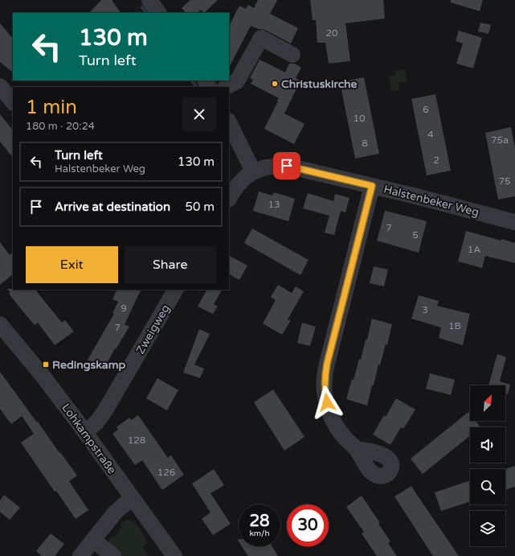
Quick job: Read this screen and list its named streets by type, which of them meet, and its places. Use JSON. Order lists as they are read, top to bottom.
{
  "streets": {
    "street": ["Halstenbeker Weg", "Zweigweg", "Lohkampstraße"]
  },
  "crossings": [
    ["Zweigweg", "Lohkampstraße"]
  ],
  "places": {
    "other": ["Christuskirche"],
    "transit": ["Redingskamp"]
  },
  "house_numbers": [
    "20",
    "6",
    "10",
    "4",
    "75a",
    "8",
    "2",
    "75",
    "13",
    "7",
    "5",
    "1A",
    "9",
    "3",
    "1B",
    "7",
    "128",
    "126"
  ],
  "north": "top right",
  "page": {
    "turn": ["130 m", "Turn left"],
    "heading": ["1 min", "180 m · 20:24"],
    "list": [
      {
        "name": "Turn left",
        "note": "Halstenbeker Weg",
        "value": "130 m"
      },
      {
        "name": "Arrive at destination",
        "value": "50 m"
      }
    ],
    "buttons": ["Exit", "Share"],
    "speed": "28 km/h",
    "limit": "30"
  }
}
